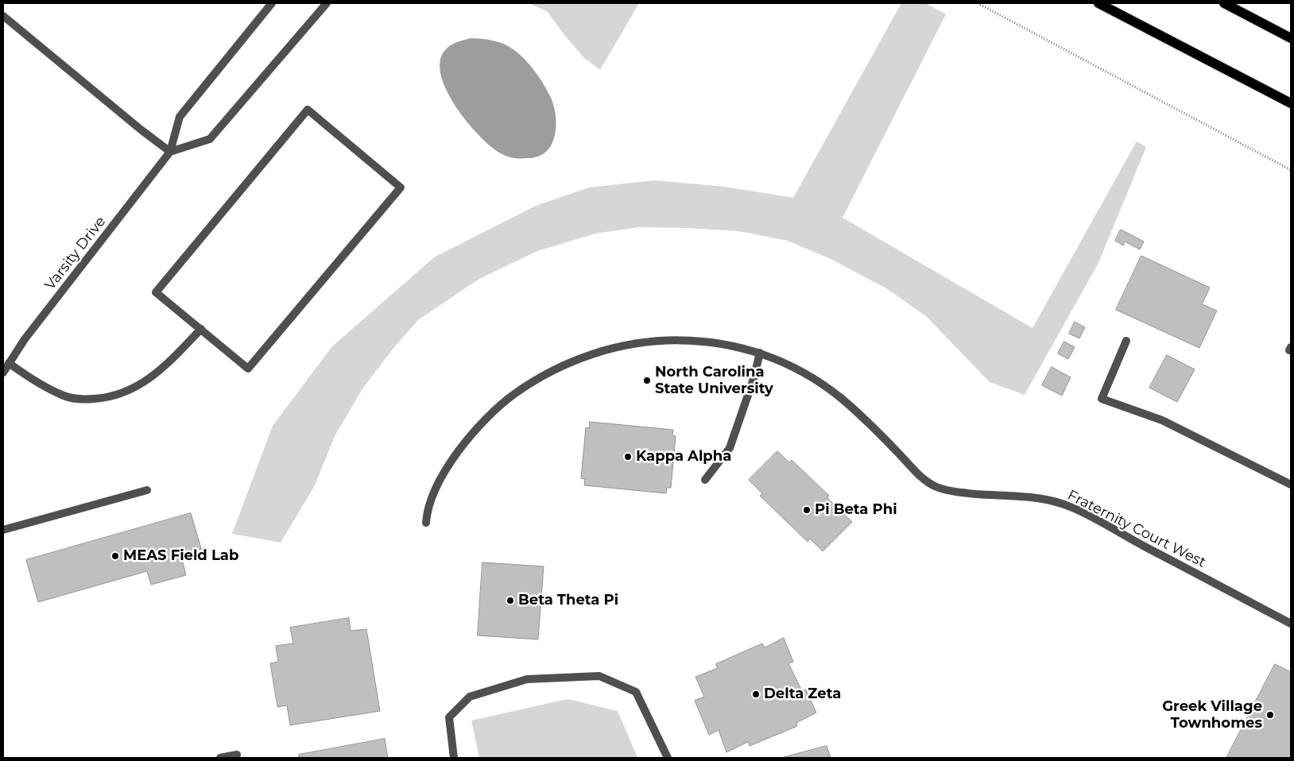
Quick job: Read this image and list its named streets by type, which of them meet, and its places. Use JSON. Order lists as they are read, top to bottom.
{
  "streets": {
    "street": ["Varsity Drive", "Fraternity Court West"]
  },
  "places": [
    "North Carolina State University",
    "Kappa Alpha",
    "Pi Beta Phi",
    "MEAS Field Lab",
    "Beta Theta Pi",
    "Delta Zeta",
    "Greek Village Townhomes"
  ]
}
